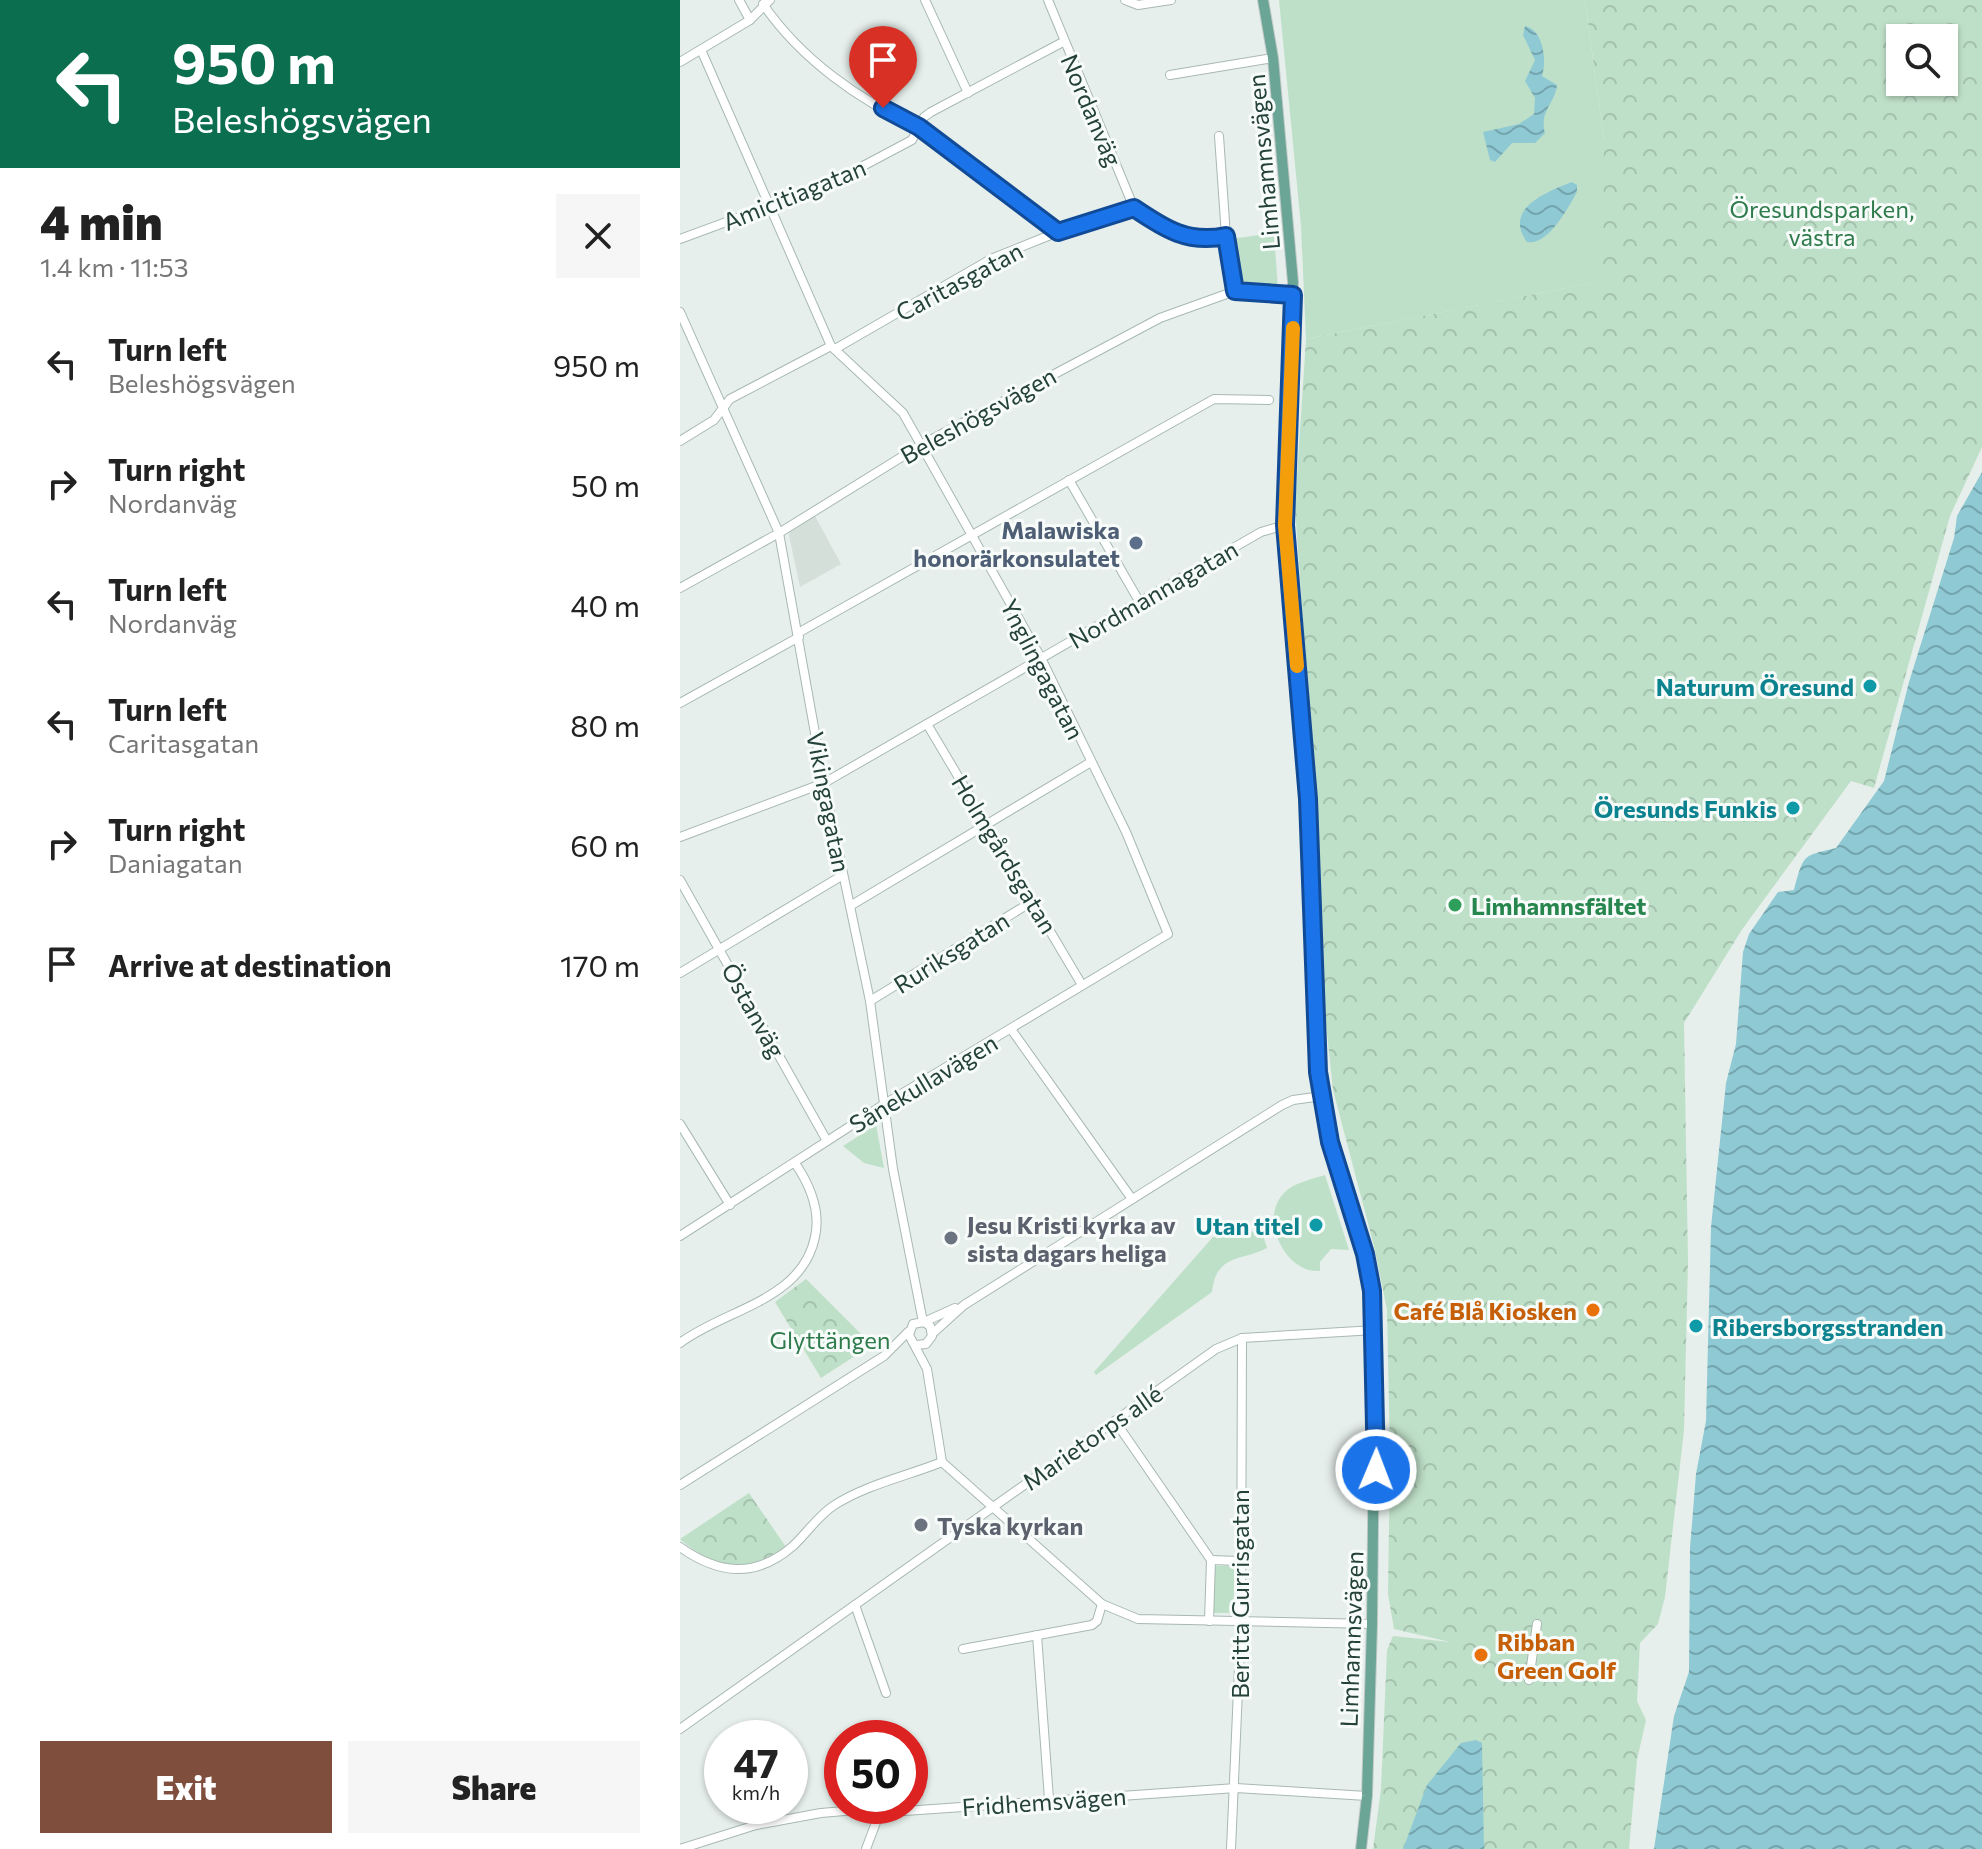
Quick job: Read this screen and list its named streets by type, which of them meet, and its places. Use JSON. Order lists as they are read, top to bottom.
{
  "streets": {
    "main road": ["Limhamnsvägen"],
    "street": [
      "Nordanväg",
      "Amicitiagatan",
      "Caritasgatan",
      "Beleshögsvägen",
      "Nordmannagatan",
      "Ynglingagatan",
      "Vikingagatan",
      "Holmgårdsgatan",
      "Ruriksgatan",
      "Östanväg",
      "Sånekullavägen",
      "Marietorps allé",
      "Beritta Gurrisgatan",
      "Fridhemsvägen"
    ]
  },
  "crossings": [
    ["Nordanväg", "Amicitiagatan"],
    ["Nordanväg", "Caritasgatan"],
    ["Limhamnsvägen", "Beleshögsvägen"],
    ["Limhamnsvägen", "Nordmannagatan"],
    ["Limhamnsvägen", "Marietorps allé"],
    ["Limhamnsvägen", "Fridhemsvägen"],
    ["Caritasgatan", "Ynglingagatan"],
    ["Caritasgatan", "Vikingagatan"],
    ["Beleshögsvägen", "Ynglingagatan"],
    ["Beleshögsvägen", "Vikingagatan"],
    ["Nordmannagatan", "Ynglingagatan"],
    ["Nordmannagatan", "Vikingagatan"],
    ["Nordmannagatan", "Holmgårdsgatan"],
    ["Ynglingagatan", "Sånekullavägen"],
    ["Vikingagatan", "Ruriksgatan"],
    ["Vikingagatan", "Sånekullavägen"],
    ["Holmgårdsgatan", "Ruriksgatan"],
    ["Holmgårdsgatan", "Sånekullavägen"],
    ["Östanväg", "Sånekullavägen"],
    ["Marietorps allé", "Beritta Gurrisgatan"],
    ["Beritta Gurrisgatan", "Fridhemsvägen"]
  ],
  "parks": ["Öresundsparken, västra", "Glyttängen"],
  "places": [
    "Malawiska honorärkonsulatet",
    "Naturum Öresund",
    "Öresunds Funkis",
    "Limhamnsfältet",
    "Utan titel",
    "Jesu Kristi kyrka av sista dagars heliga",
    "Café Blå Kiosken",
    "Ribersborgsstranden",
    "Tyska kyrkan",
    "Ribban Green Golf"
  ],
  "page": {
    "turn": ["950 m", "Beleshögsvägen"],
    "heading": ["4 min", "1.4 km · 11:53"],
    "list": [
      {
        "name": "Turn left",
        "note": "Beleshögsvägen",
        "value": "950 m"
      },
      {
        "name": "Turn right",
        "note": "Nordanväg",
        "value": "50 m"
      },
      {
        "name": "Turn left",
        "note": "Nordanväg",
        "value": "40 m"
      },
      {
        "name": "Turn left",
        "note": "Caritasgatan",
        "value": "80 m"
      },
      {
        "name": "Turn right",
        "note": "Daniagatan",
        "value": "60 m"
      },
      {
        "name": "Arrive at destination",
        "value": "170 m"
      }
    ],
    "speed": "47 km/h",
    "limit": "50",
    "buttons": ["Exit", "Share"]
  }
}
